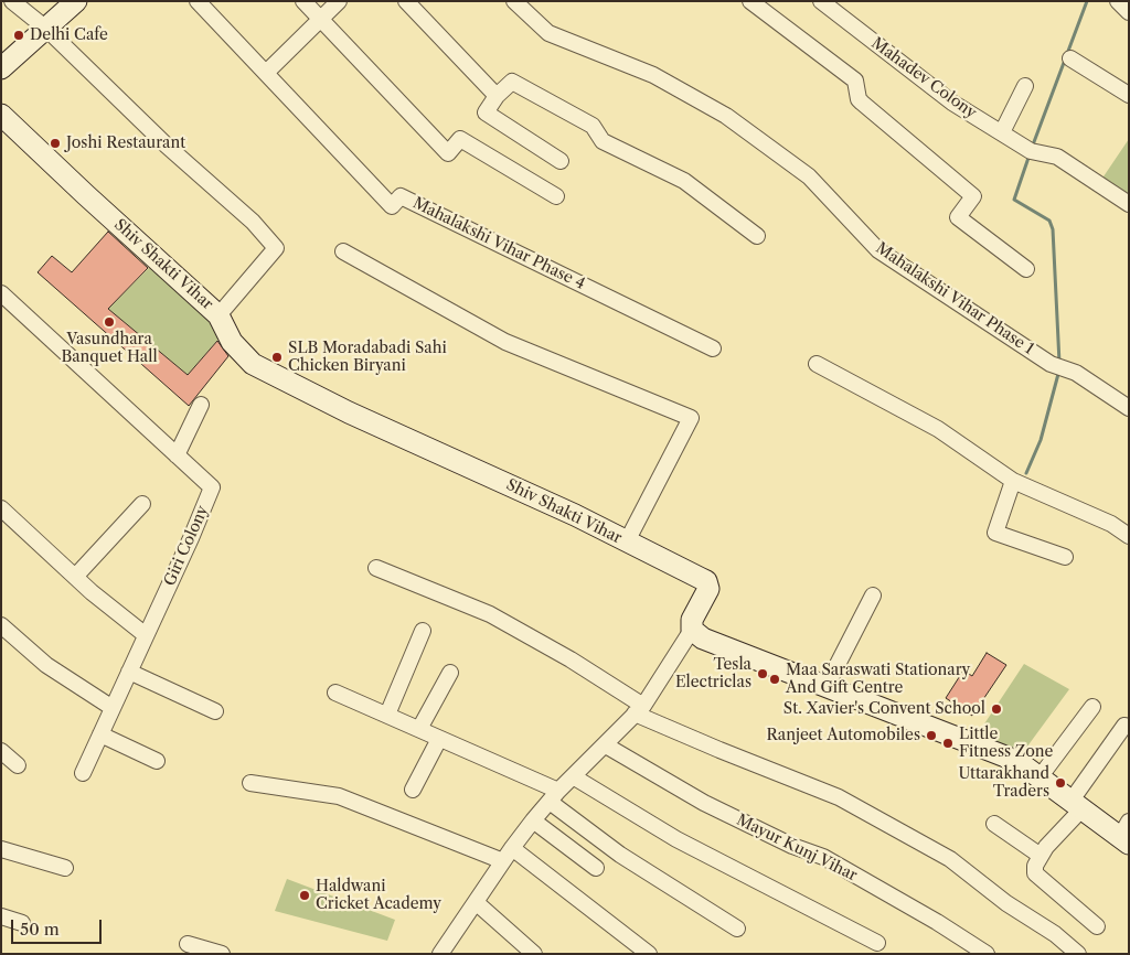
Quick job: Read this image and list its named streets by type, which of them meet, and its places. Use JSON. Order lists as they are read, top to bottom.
{
  "streets": {
    "street": [
      "Mahadev Colony",
      "Mahalakshi Vihar Phase 4",
      "Shiv Shakti Vihar",
      "Mahalakshi Vihar Phase 1",
      "Giri Colony",
      "Mayur Kunj Vihar"
    ]
  },
  "places": [
    "Delhi Cafe",
    "Joshi Restaurant",
    "Vasundhara Banquet Hall",
    "SLB Moradabadi Sahi Chicken Biryani",
    "Tesla Electriclas",
    "Maa Saraswati Stationary And Gift Centre",
    "St. Xavier's Convent School",
    "Ranjeet Automobiles",
    "Little Fitness Zone",
    "Uttarakhand Traders",
    "Haldwani Cricket Academy"
  ],
  "scale_bar": "50 m"
}
